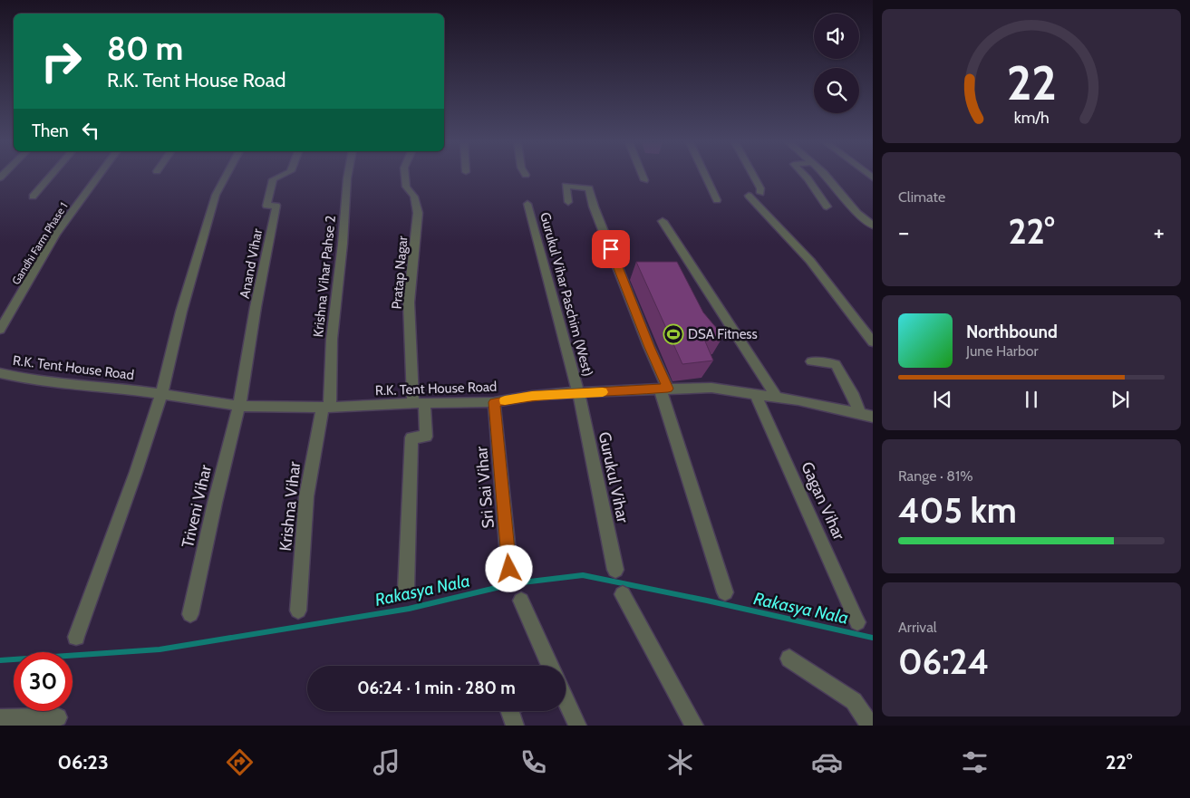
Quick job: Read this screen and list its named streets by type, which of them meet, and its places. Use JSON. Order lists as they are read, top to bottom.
{
  "streets": {
    "street": [
      "Gandhi Farm Phase 1",
      "Anand Vihar",
      "Pratap Nagar",
      "Krishna Vihar Pahse 2",
      "Gurukul Vihar Paschim (West)",
      "R.K. Tent House Road",
      "Gurukul Vihar",
      "Sri Sai Vihar",
      "Gagan Vihar",
      "Triveni Vihar",
      "Krishna Vihar"
    ]
  },
  "crossings": [
    ["Anand Vihar", "R.K. Tent House Road"],
    ["Anand Vihar", "Triveni Vihar"],
    ["Pratap Nagar", "R.K. Tent House Road"],
    ["Krishna Vihar Pahse 2", "R.K. Tent House Road"],
    ["Krishna Vihar Pahse 2", "Krishna Vihar"],
    ["Gurukul Vihar Paschim (West)", "R.K. Tent House Road"],
    ["Gurukul Vihar Paschim (West)", "Gurukul Vihar"],
    ["R.K. Tent House Road", "Gurukul Vihar"],
    ["R.K. Tent House Road", "Sri Sai Vihar"],
    ["R.K. Tent House Road", "Gagan Vihar"],
    ["R.K. Tent House Road", "Triveni Vihar"],
    ["R.K. Tent House Road", "Krishna Vihar"]
  ],
  "water": ["Rakasya Nala"],
  "places": {
    "sports": ["DSA Fitness"]
  },
  "page": {
    "turn": ["80 m", "R.K. Tent House Road"],
    "then": "Then",
    "tile": [
      "Climate",
      ["Range · 81%", "405 km"],
      ["Arrival", "06:24"]
    ],
    "heat": ["−", "22°", "+"],
    "song": ["Northbound", "June Harbor"],
    "limit": "30",
    "trip": "06:24 · 1 min · 280 m",
    "tabs": ["06:23", "22°"],
    "gauge": ["22", "km/h"]
  }
}
